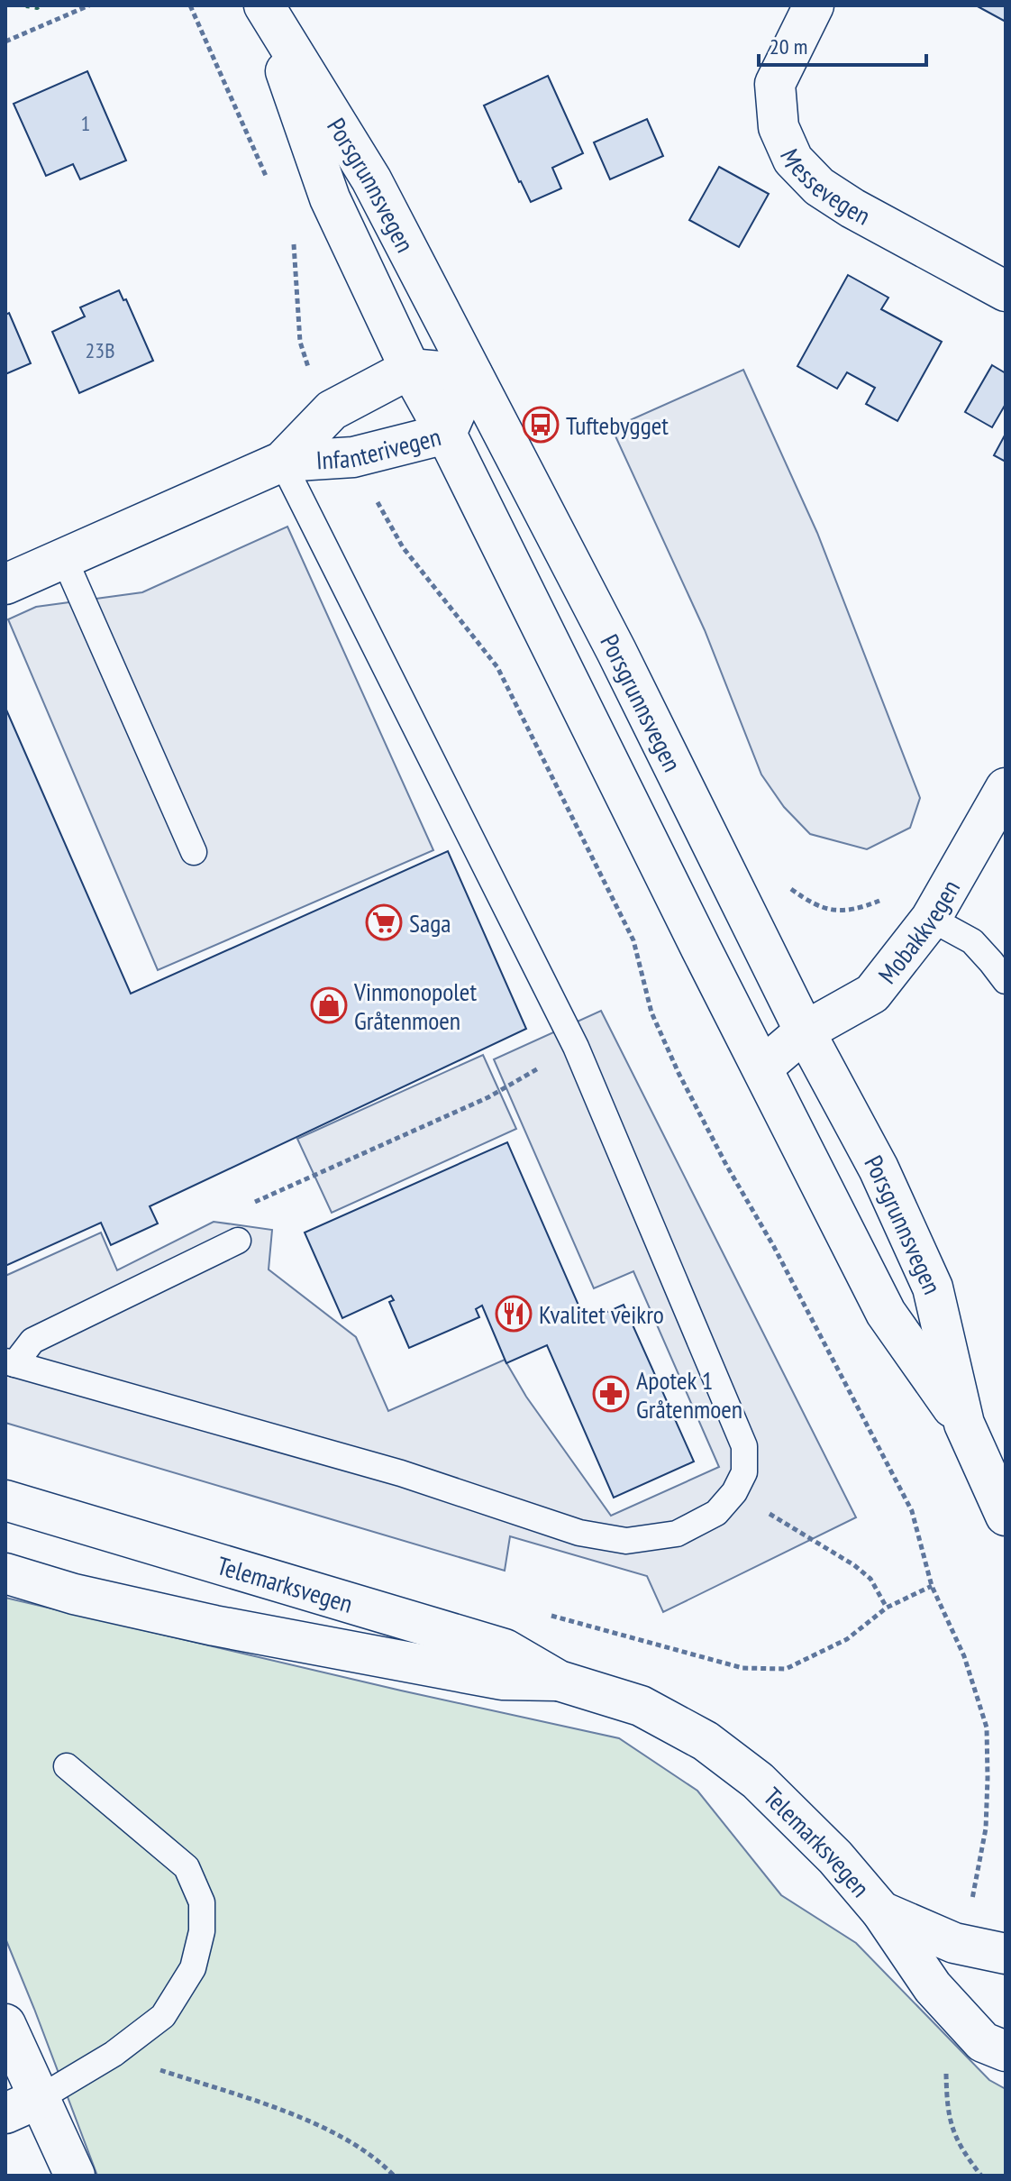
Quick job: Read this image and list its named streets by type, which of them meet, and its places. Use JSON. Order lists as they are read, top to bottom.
{
  "streets": {
    "main road": [
      "Messevegen",
      "Porsgrunnsvegen",
      "Infanterivegen",
      "Mobakkvegen",
      "Telemarksvegen"
    ]
  },
  "crossings": [
    ["Porsgrunnsvegen", "Infanterivegen"],
    ["Porsgrunnsvegen", "Mobakkvegen"]
  ],
  "places": {
    "bus stop": ["Tuftebygget"],
    "supermarket": ["Saga"],
    "shop": ["Vinmonopolet Gråtenmoen"],
    "restaurant": ["Kvalitet veikro"],
    "pharmacy": ["Apotek 1 Gråtenmoen"]
  },
  "house_numbers": ["1", "23B"],
  "scale_bar": "20 m"
}
